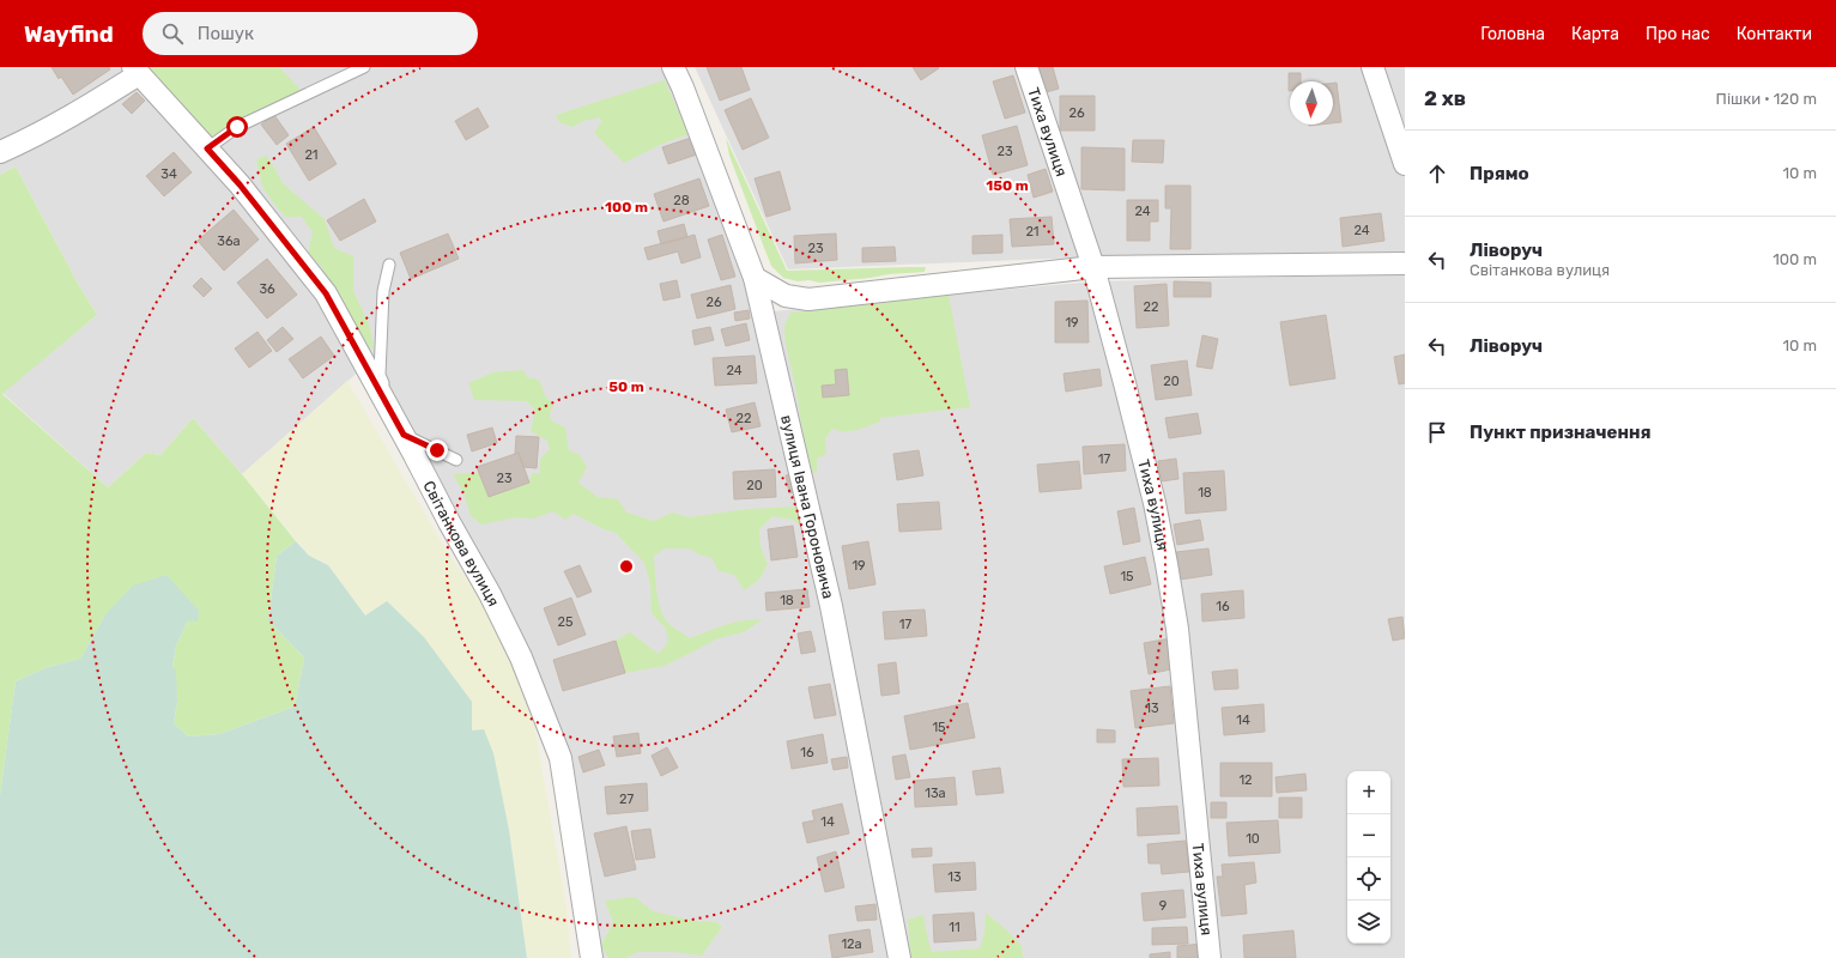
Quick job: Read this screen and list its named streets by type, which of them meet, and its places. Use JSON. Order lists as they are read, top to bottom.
{
  "streets": {
    "street": ["Тиха вулиця", "вулиця Івана Гороновича", "Світанкова вулиця"]
  },
  "house_numbers": [
    "26",
    "23",
    "21",
    "34",
    "28",
    "24",
    "24",
    "21",
    "36а",
    "23",
    "36",
    "26",
    "22",
    "19",
    "24",
    "20",
    "22",
    "17",
    "23",
    "20",
    "18",
    "19",
    "15",
    "18",
    "16",
    "25",
    "17",
    "13",
    "14",
    "15",
    "16",
    "12",
    "13а",
    "27",
    "14",
    "10",
    "13",
    "9",
    "11",
    "12а"
  ],
  "north": "bottom",
  "page": {
    "header": "Wayfind",
    "search": "Пошук",
    "nav": [
      "Головна",
      "Карта",
      "Про нас",
      "Контакти"
    ],
    "heading": ["2 хв", "Пішки · 120 m"],
    "list": [
      ["Прямо", "10 m"],
      ["Ліворуч", "Світанкова вулиця", "100 m"],
      ["Ліворуч", "10 m"],
      "Пункт призначення"
    ],
    "map_buttons": ["+", "−"]
  },
  "rings": ["150 m", "100 m", "50 m"]
}
